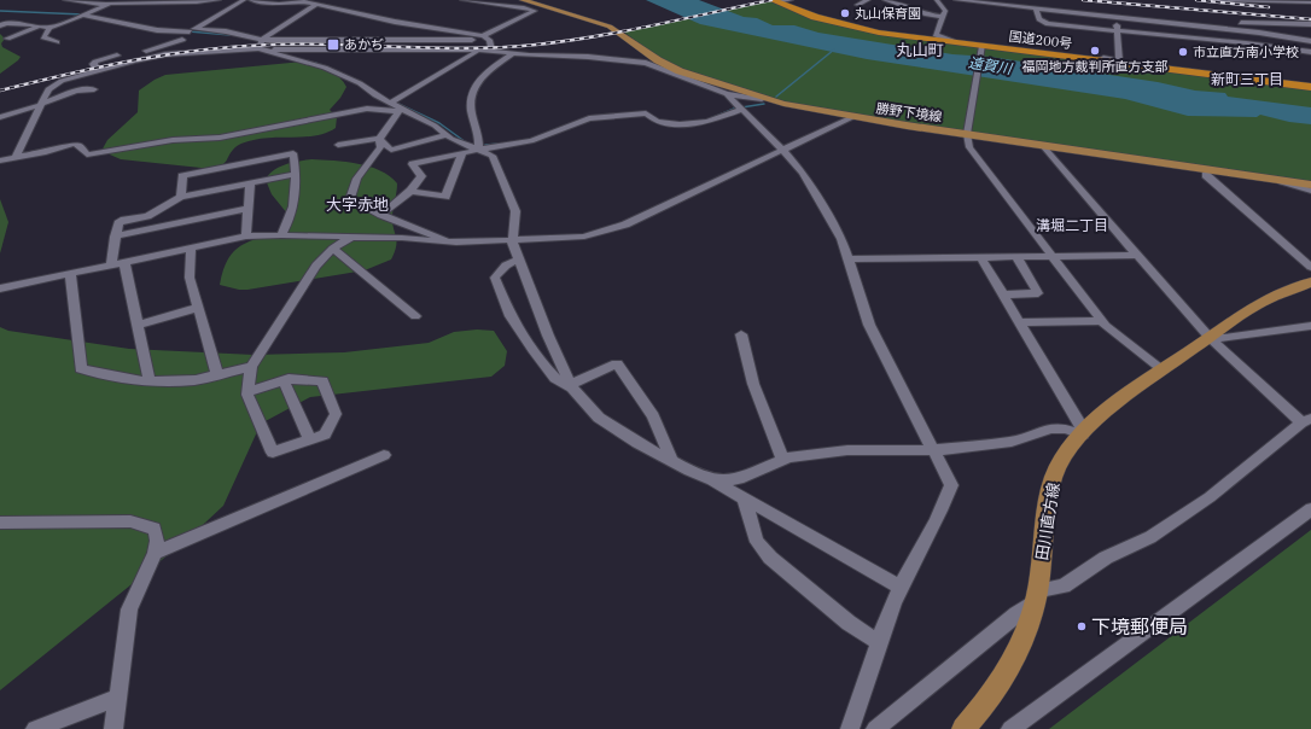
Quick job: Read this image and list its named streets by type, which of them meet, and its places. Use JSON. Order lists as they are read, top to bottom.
{
  "streets": {
    "highway": ["国道200号"],
    "main road": ["勝野下境線", "田川直方線"]
  },
  "districts": [
    "丸山町",
    "新町三丁目",
    "大字赤地",
    "溝堀二丁目"
  ],
  "water": ["遠賀川"],
  "places": {
    "other": [
      "丸山保育園",
      "福岡地方裁判所直方支部",
      "市立直方南小学校",
      "下境郵便局"
    ],
    "transit": ["あかぢ"]
  }
}
